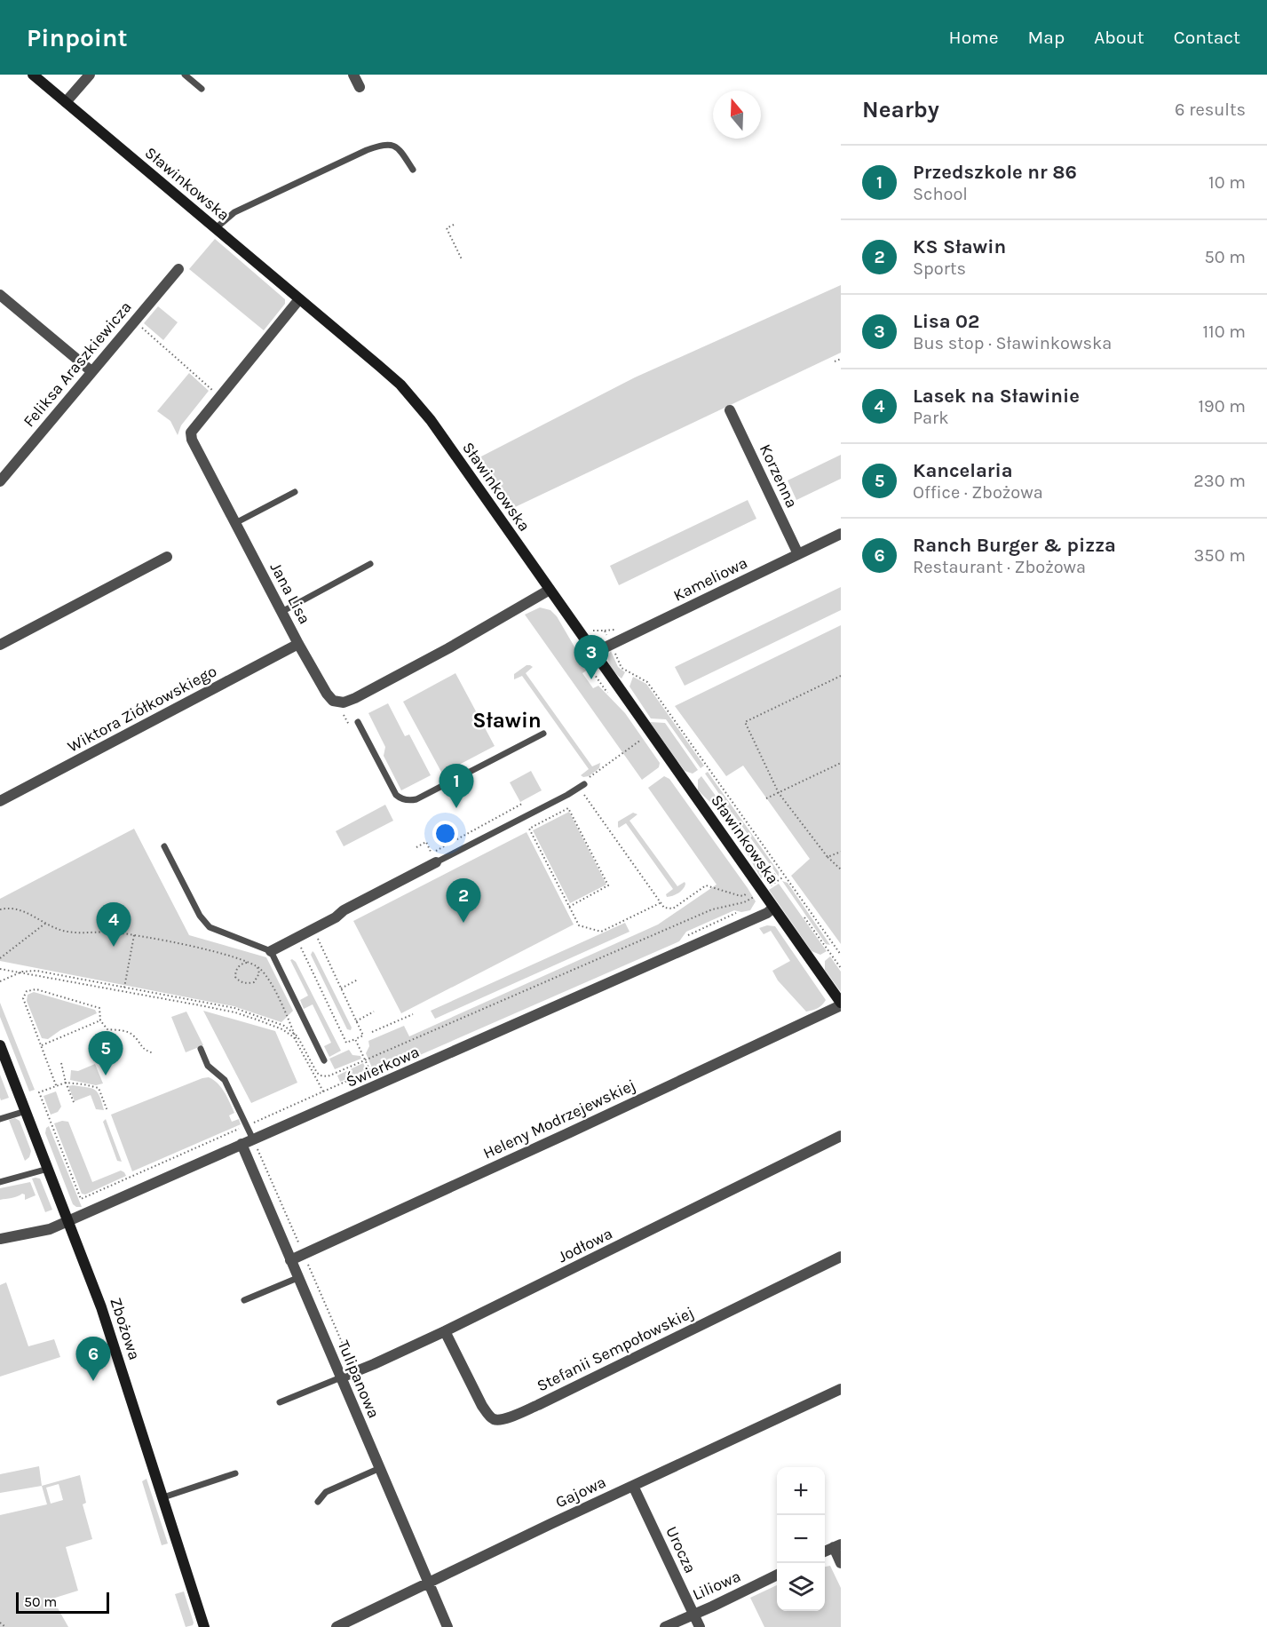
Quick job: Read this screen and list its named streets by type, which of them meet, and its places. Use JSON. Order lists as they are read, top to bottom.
{
  "streets": {
    "street": [
      "Sławinkowska",
      "Feliksa Araszkiewicza",
      "Korzenna",
      "Kameliowa",
      "Jana Lisa",
      "Wiktora Ziółkowskiego",
      "Świerkowa",
      "Heleny Modrzejewskiej",
      "Jodłowa",
      "Zbożowa",
      "Stefanii Sempołowskiej",
      "Tulipanowa",
      "Gajowa",
      "Urocza",
      "Liliowa"
    ]
  },
  "crossings": [
    ["Sławinkowska", "Kameliowa"],
    ["Sławinkowska", "Jana Lisa"],
    ["Sławinkowska", "Świerkowa"],
    ["Sławinkowska", "Heleny Modrzejewskiej"],
    ["Korzenna", "Kameliowa"],
    ["Jana Lisa", "Wiktora Ziółkowskiego"],
    ["Świerkowa", "Zbożowa"],
    ["Świerkowa", "Tulipanowa"],
    ["Heleny Modrzejewskiej", "Tulipanowa"],
    ["Jodłowa", "Stefanii Sempołowskiej"],
    ["Jodłowa", "Tulipanowa"],
    ["Tulipanowa", "Gajowa"],
    ["Gajowa", "Urocza"],
    ["Urocza", "Liliowa"]
  ],
  "districts": ["Sławin"],
  "scale_bar": "50 m",
  "north": "top",
  "page": {
    "header": "Pinpoint",
    "nav": [
      "Home",
      "Map",
      "About",
      "Contact"
    ],
    "heading": ["Nearby", "6 results"],
    "list": [
      {
        "mark": "1",
        "name": "Przedszkole nr 86",
        "note": "School",
        "value": "10 m"
      },
      {
        "mark": "2",
        "name": "KS Sławin",
        "note": "Sports",
        "value": "50 m"
      },
      {
        "mark": "3",
        "name": "Lisa 02",
        "note": "Bus stop · Sławinkowska",
        "value": "110 m"
      },
      {
        "mark": "4",
        "name": "Lasek na Sławinie",
        "note": "Park",
        "value": "190 m"
      },
      {
        "mark": "5",
        "name": "Kancelaria",
        "note": "Office · Zbożowa",
        "value": "230 m"
      },
      {
        "mark": "6",
        "name": "Ranch Burger & pizza",
        "note": "Restaurant · Zbożowa",
        "value": "350 m"
      }
    ],
    "pins": [
      "3",
      "1",
      "2",
      "4",
      "5",
      "6"
    ],
    "map_buttons": ["+", "−"],
    "scale": "50 m"
  }
}
